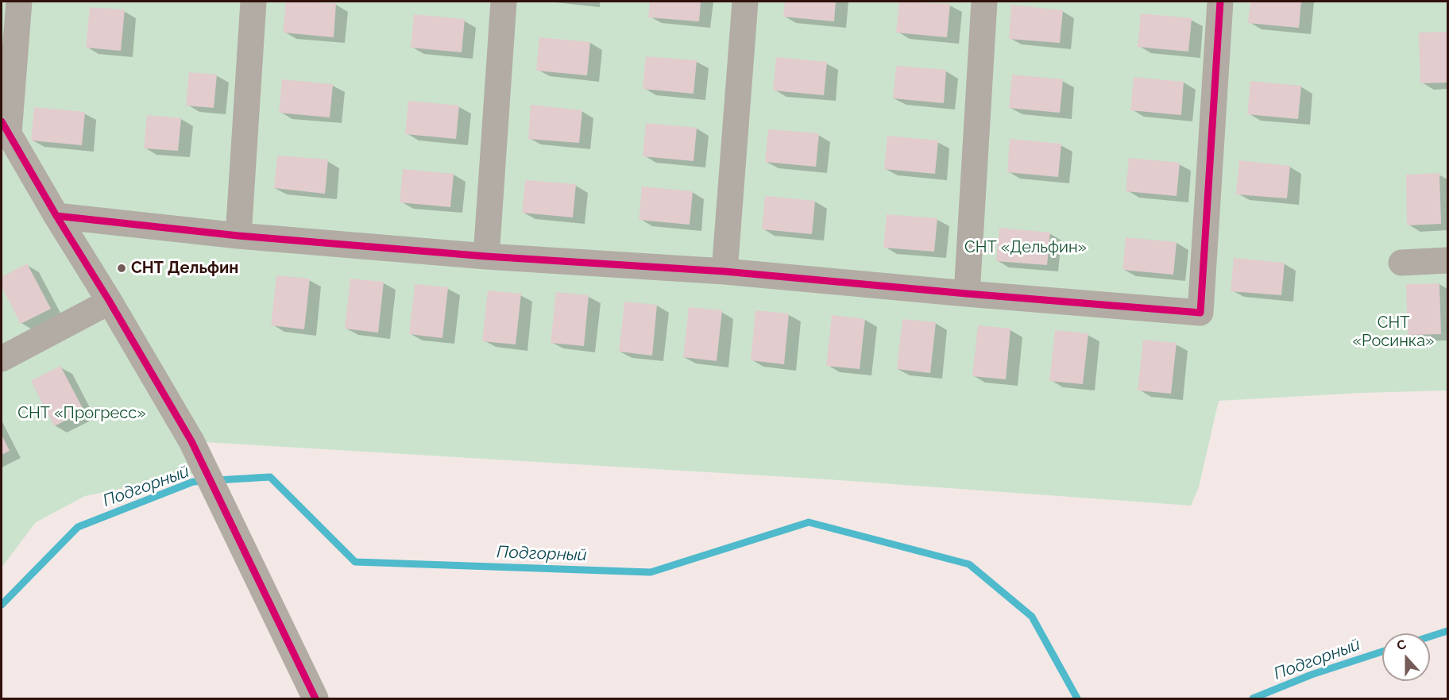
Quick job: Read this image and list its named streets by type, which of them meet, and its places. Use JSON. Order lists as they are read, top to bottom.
{
  "water": ["Подгорный"],
  "parks": ["СНТ «Дельфин»", "СНТ «Росинка»", "СНТ «Прогресс»"],
  "places": ["СНТ Дельфин"],
  "north": "top"
}
